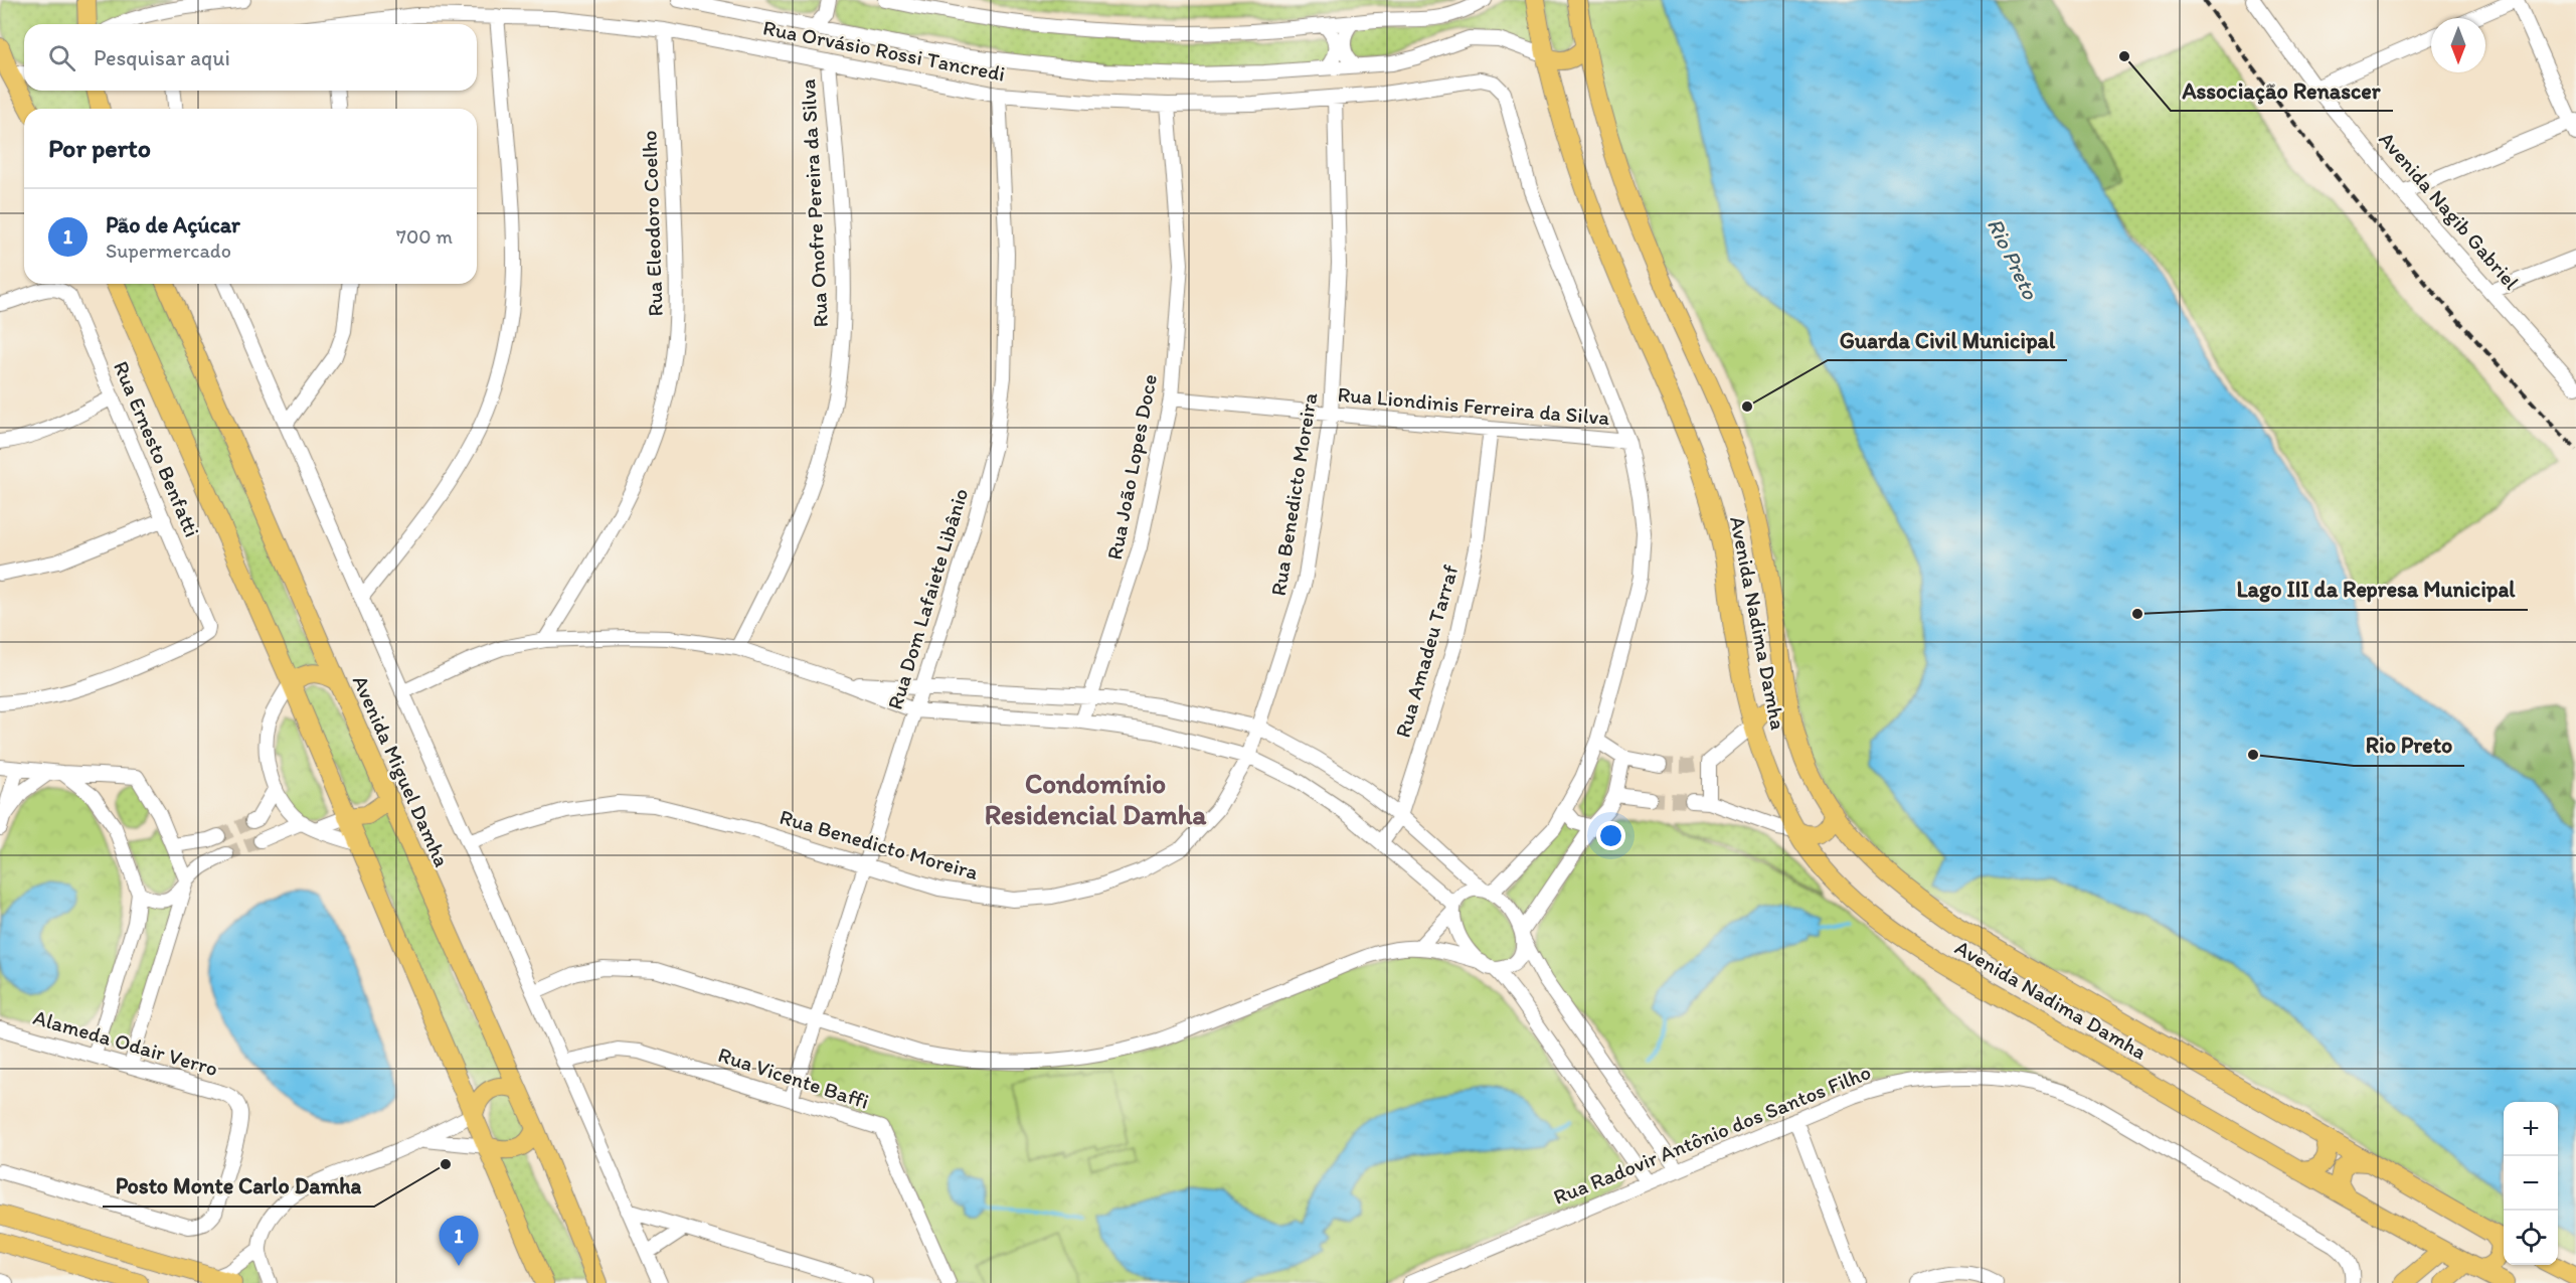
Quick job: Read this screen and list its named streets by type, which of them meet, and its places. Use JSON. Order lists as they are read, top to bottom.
{
  "streets": {
    "main road": ["Avenida Nadima Damha", "Avenida Miguel Damha"],
    "street": [
      "Rua Orvásio Rossi Tancredi",
      "Rua Onofre Pereira da Silva",
      "Avenida Nagib Gabriel",
      "Rua Eleodoro Coelho",
      "Rua Liondinis Ferreira da Silva",
      "Rua Ernesto Benfatti",
      "Rua João Lopes Doce",
      "Rua Benedicto Moreira",
      "Rua Dom Lafaiete Libânio",
      "Rua Amadeu Tarraf",
      "Alameda Odair Verro",
      "Rua Vicente Baffi",
      "Rua Radovir Antônio dos Santos Filho"
    ]
  },
  "crossings": [
    ["Rua Orvásio Rossi Tancredi", "Rua Onofre Pereira da Silva"],
    ["Rua Orvásio Rossi Tancredi", "Rua Eleodoro Coelho"],
    ["Rua Orvásio Rossi Tancredi", "Rua Liondinis Ferreira da Silva"],
    ["Rua Orvásio Rossi Tancredi", "Rua João Lopes Doce"],
    ["Rua Orvásio Rossi Tancredi", "Rua Benedicto Moreira"],
    ["Rua Orvásio Rossi Tancredi", "Rua Dom Lafaiete Libânio"],
    ["Rua Liondinis Ferreira da Silva", "Rua João Lopes Doce"],
    ["Rua Liondinis Ferreira da Silva", "Rua Benedicto Moreira"],
    ["Rua Liondinis Ferreira da Silva", "Rua Amadeu Tarraf"],
    ["Rua Benedicto Moreira", "Rua Dom Lafaiete Libânio"],
    ["Rua Dom Lafaiete Libânio", "Rua Vicente Baffi"]
  ],
  "districts": ["Condomínio Residencial Damha"],
  "water": ["Rio Preto"],
  "places": [
    "Associação Renascer",
    "Guarda Civil Municipal",
    "Lago III da Represa Municipal",
    "Rio Preto",
    "Posto Monte Carlo Damha"
  ],
  "north": "bottom",
  "page": {
    "search": "Pesquisar aqui",
    "heading": "Por perto",
    "list": [
      {
        "mark": "1",
        "name": "Pão de Açúcar",
        "note": "Supermercado",
        "value": "700 m"
      }
    ],
    "map_buttons": ["+", "−"],
    "pins": "1"
  }
}
